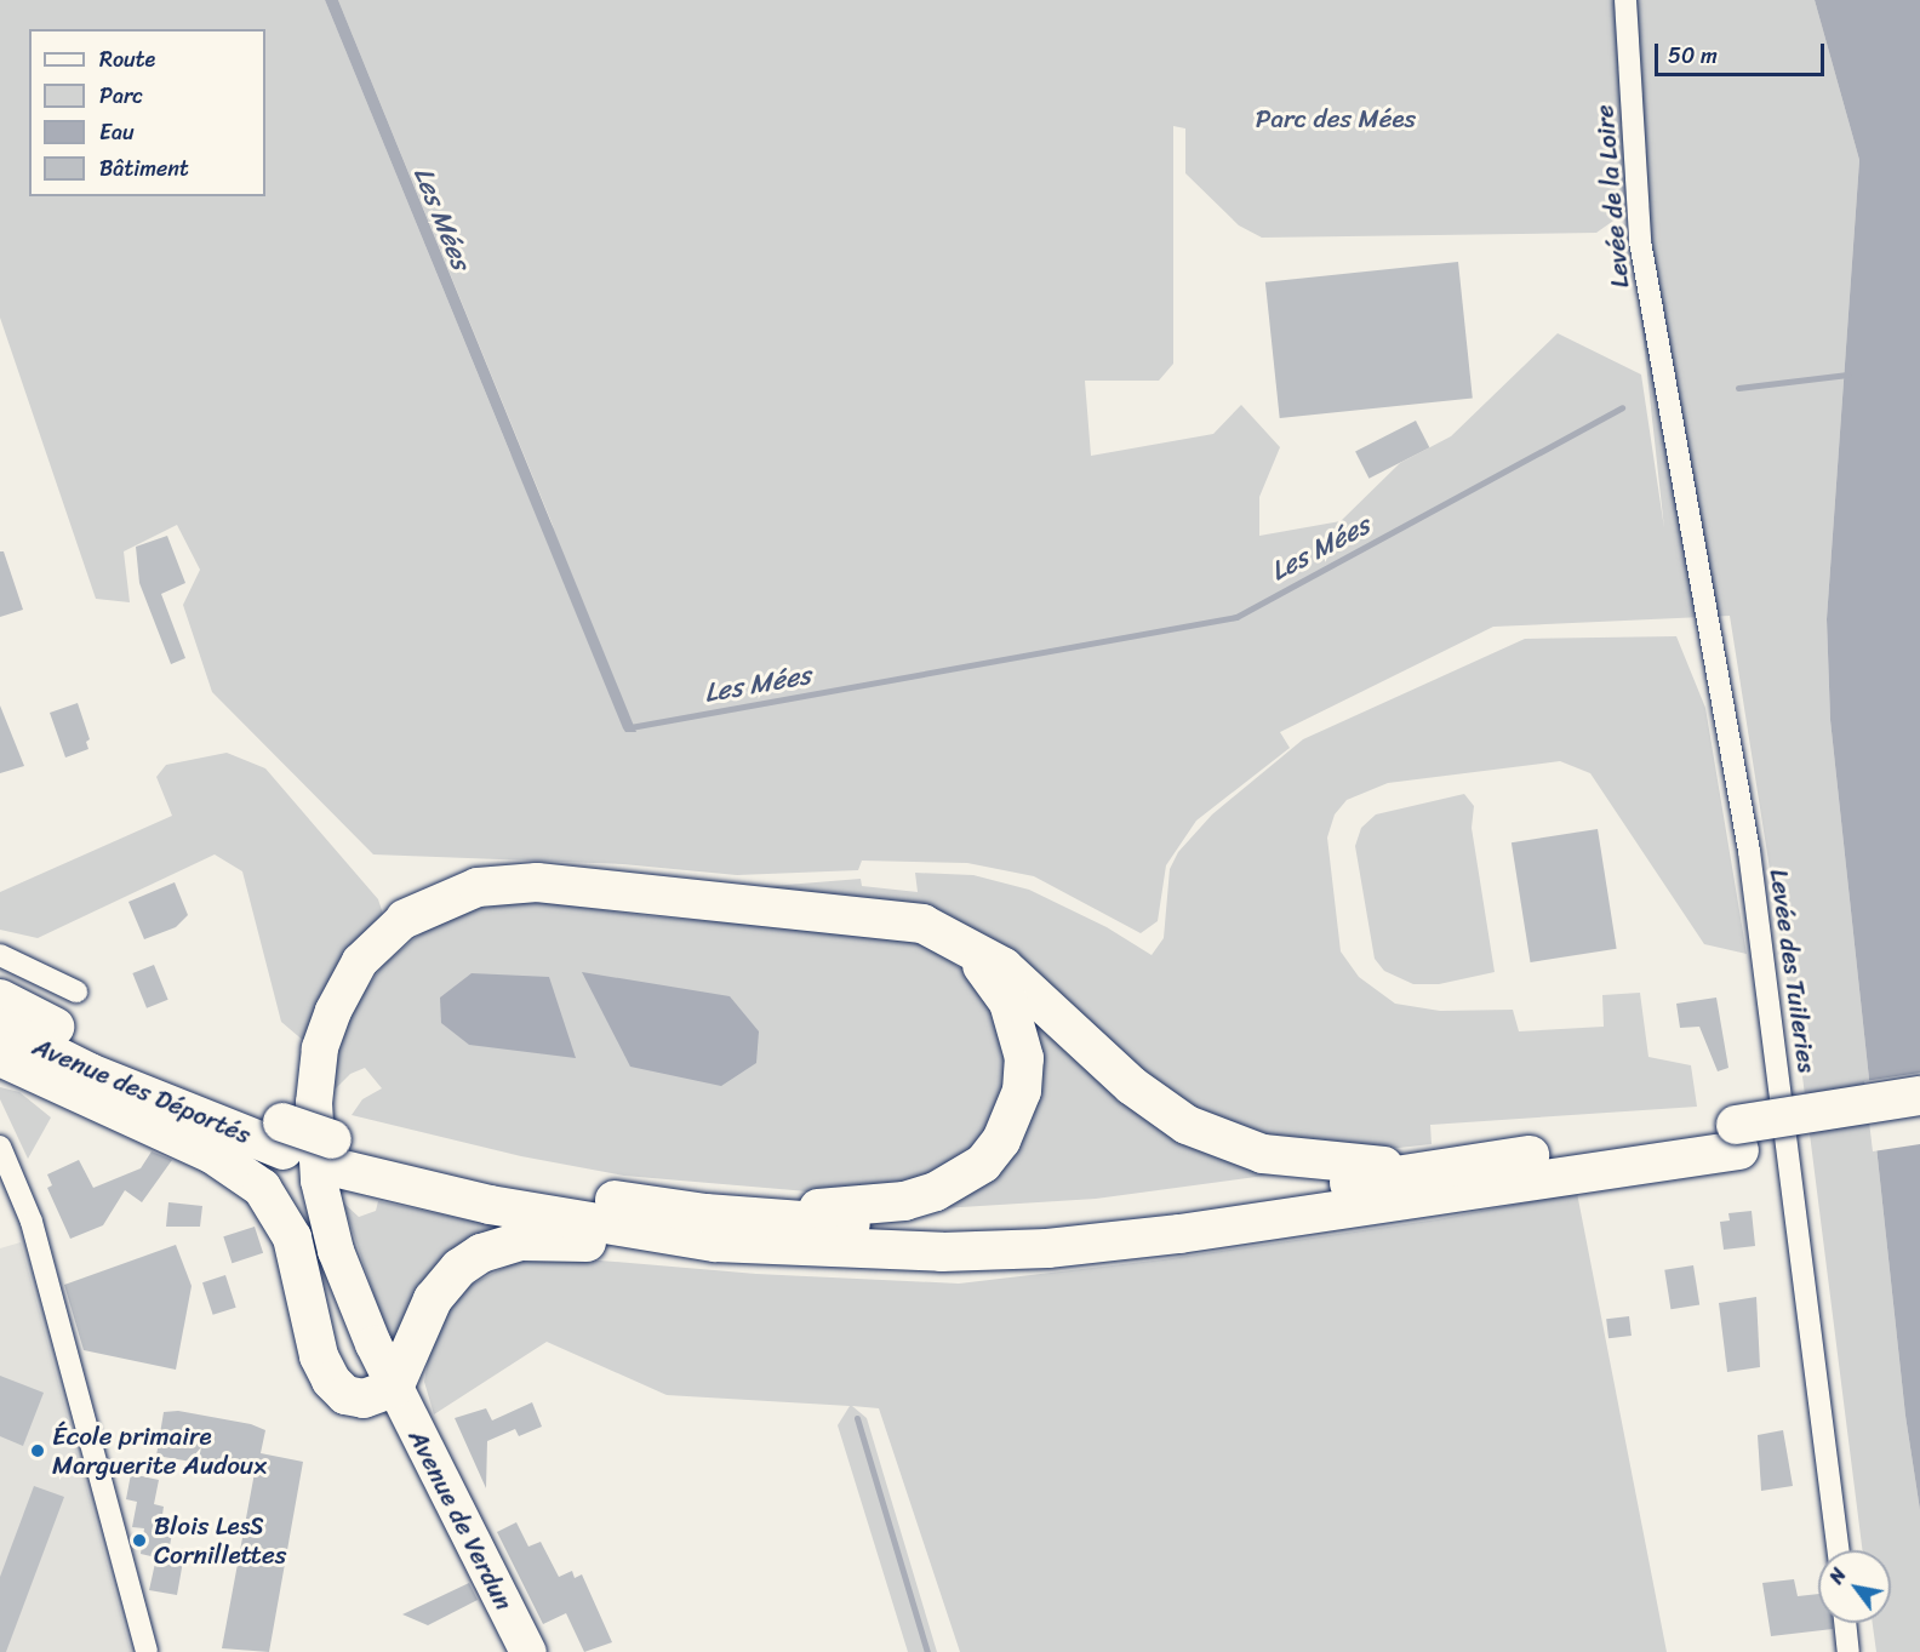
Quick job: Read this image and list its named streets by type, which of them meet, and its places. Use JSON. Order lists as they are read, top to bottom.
{
  "streets": {
    "highway": ["Avenue des Déportés"],
    "main road": ["Avenue de Verdun"],
    "street": ["Levée de la Loire", "Levée des Tuileries"]
  },
  "crossings": [
    ["Levée de la Loire", "Levée des Tuileries"]
  ],
  "water": ["Les Mées"],
  "parks": ["Parc des Mées"],
  "places": ["École primaire Marguerite Audoux", "Blois LesS Cornillettes"],
  "legend": [
    "Route",
    "Parc",
    "Eau",
    "Bâtiment"
  ],
  "scale_bar": "50 m",
  "north": "top left"
}
